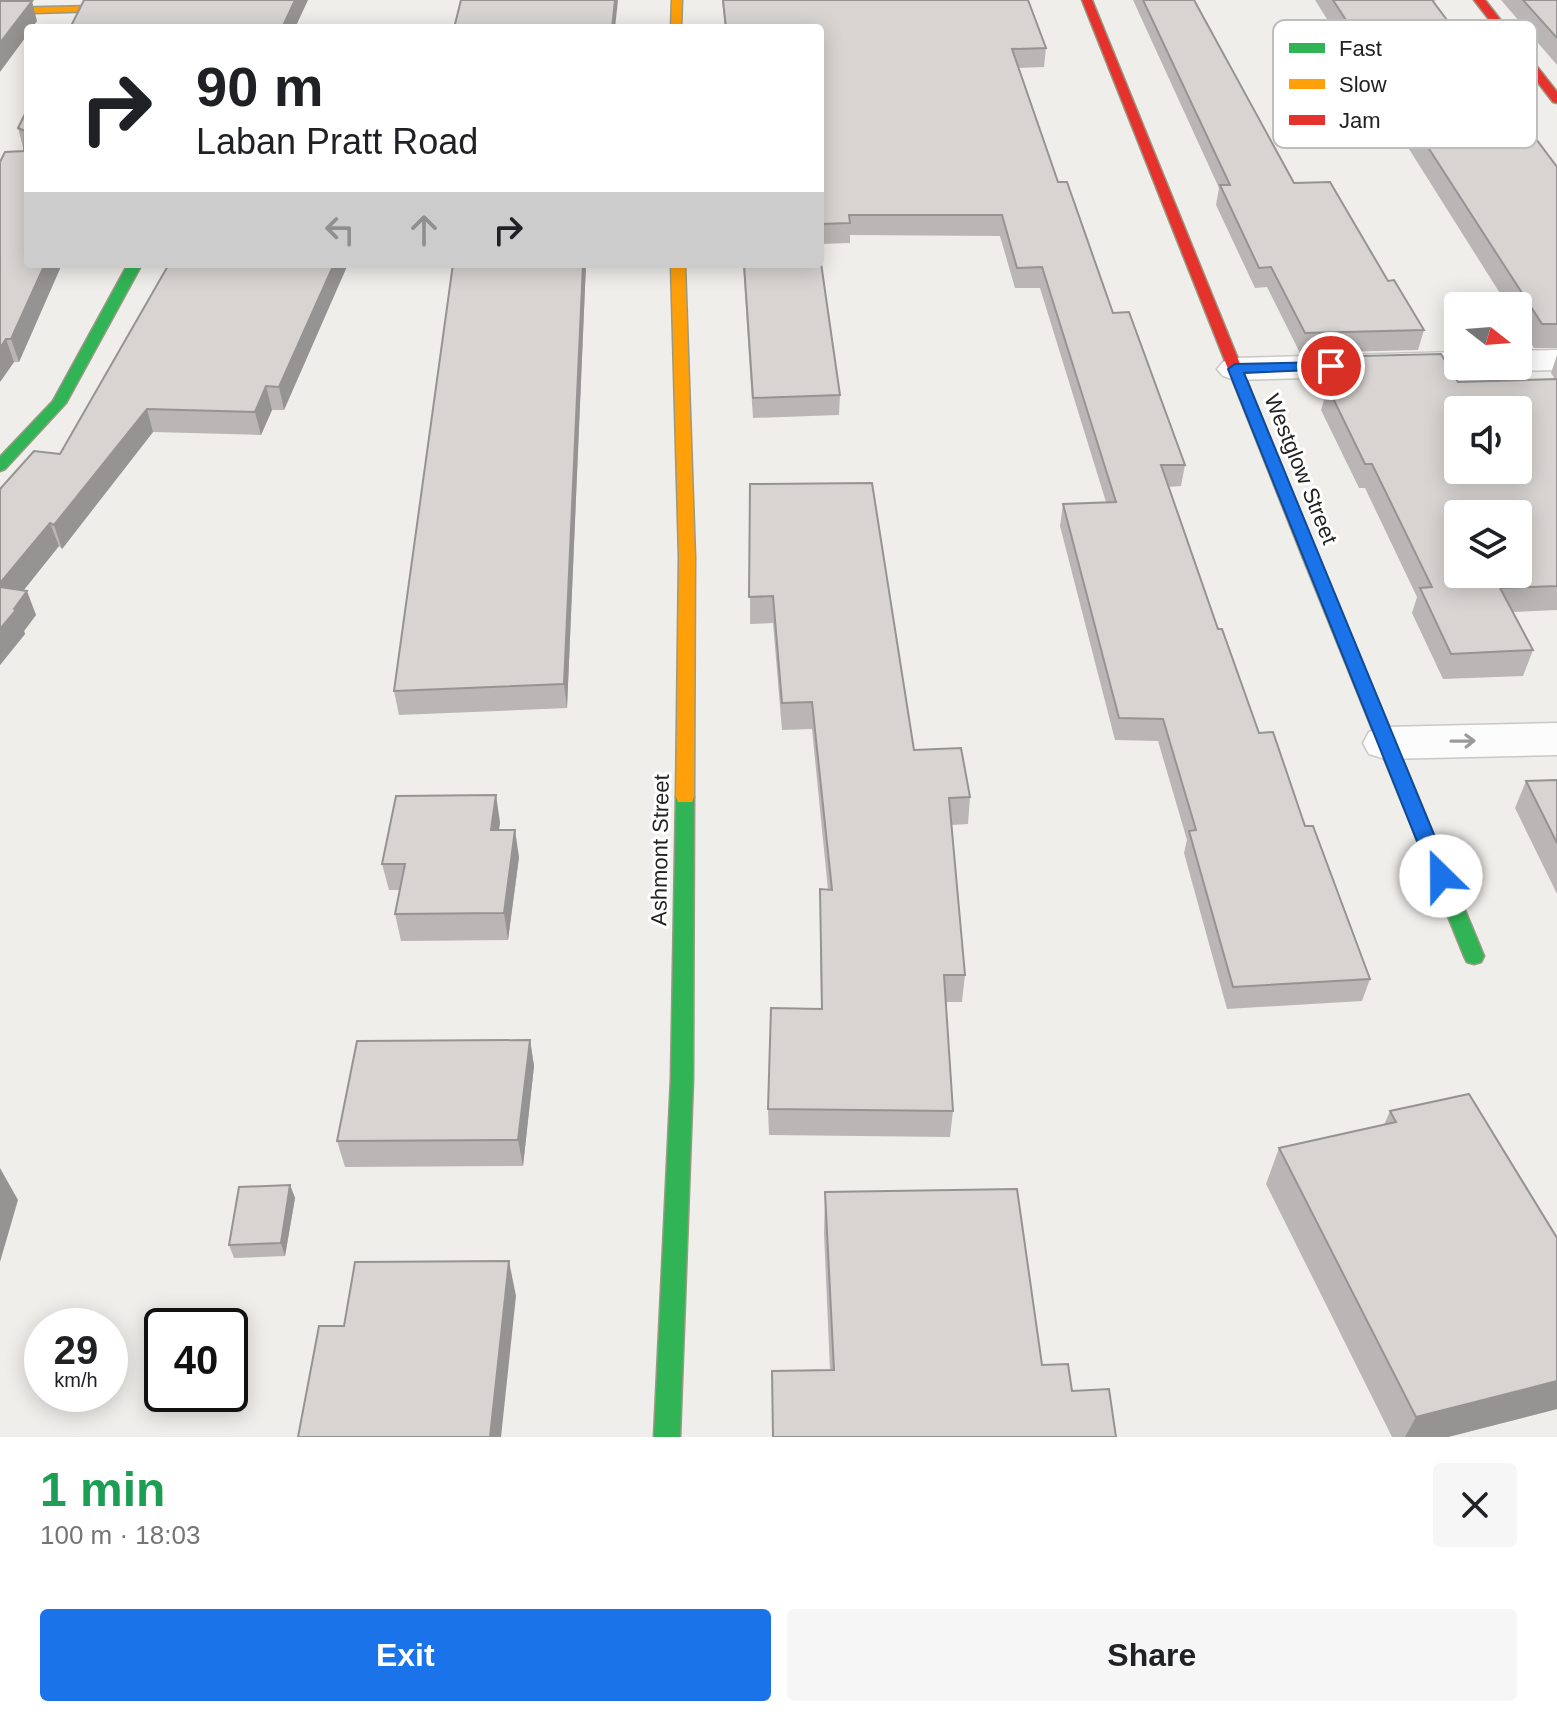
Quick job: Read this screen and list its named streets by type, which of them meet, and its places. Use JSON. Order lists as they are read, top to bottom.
{
  "streets": {
    "street": ["Westglow Street", "Ashmont Street"]
  },
  "legend": ["Fast", "Slow", "Jam"],
  "north": "right",
  "page": {
    "turn": ["90 m", "Laban Pratt Road"],
    "speed": "29 km/h",
    "limit": "40",
    "heading": ["1 min", "100 m · 18:03"],
    "buttons": ["Exit", "Share"]
  }
}
